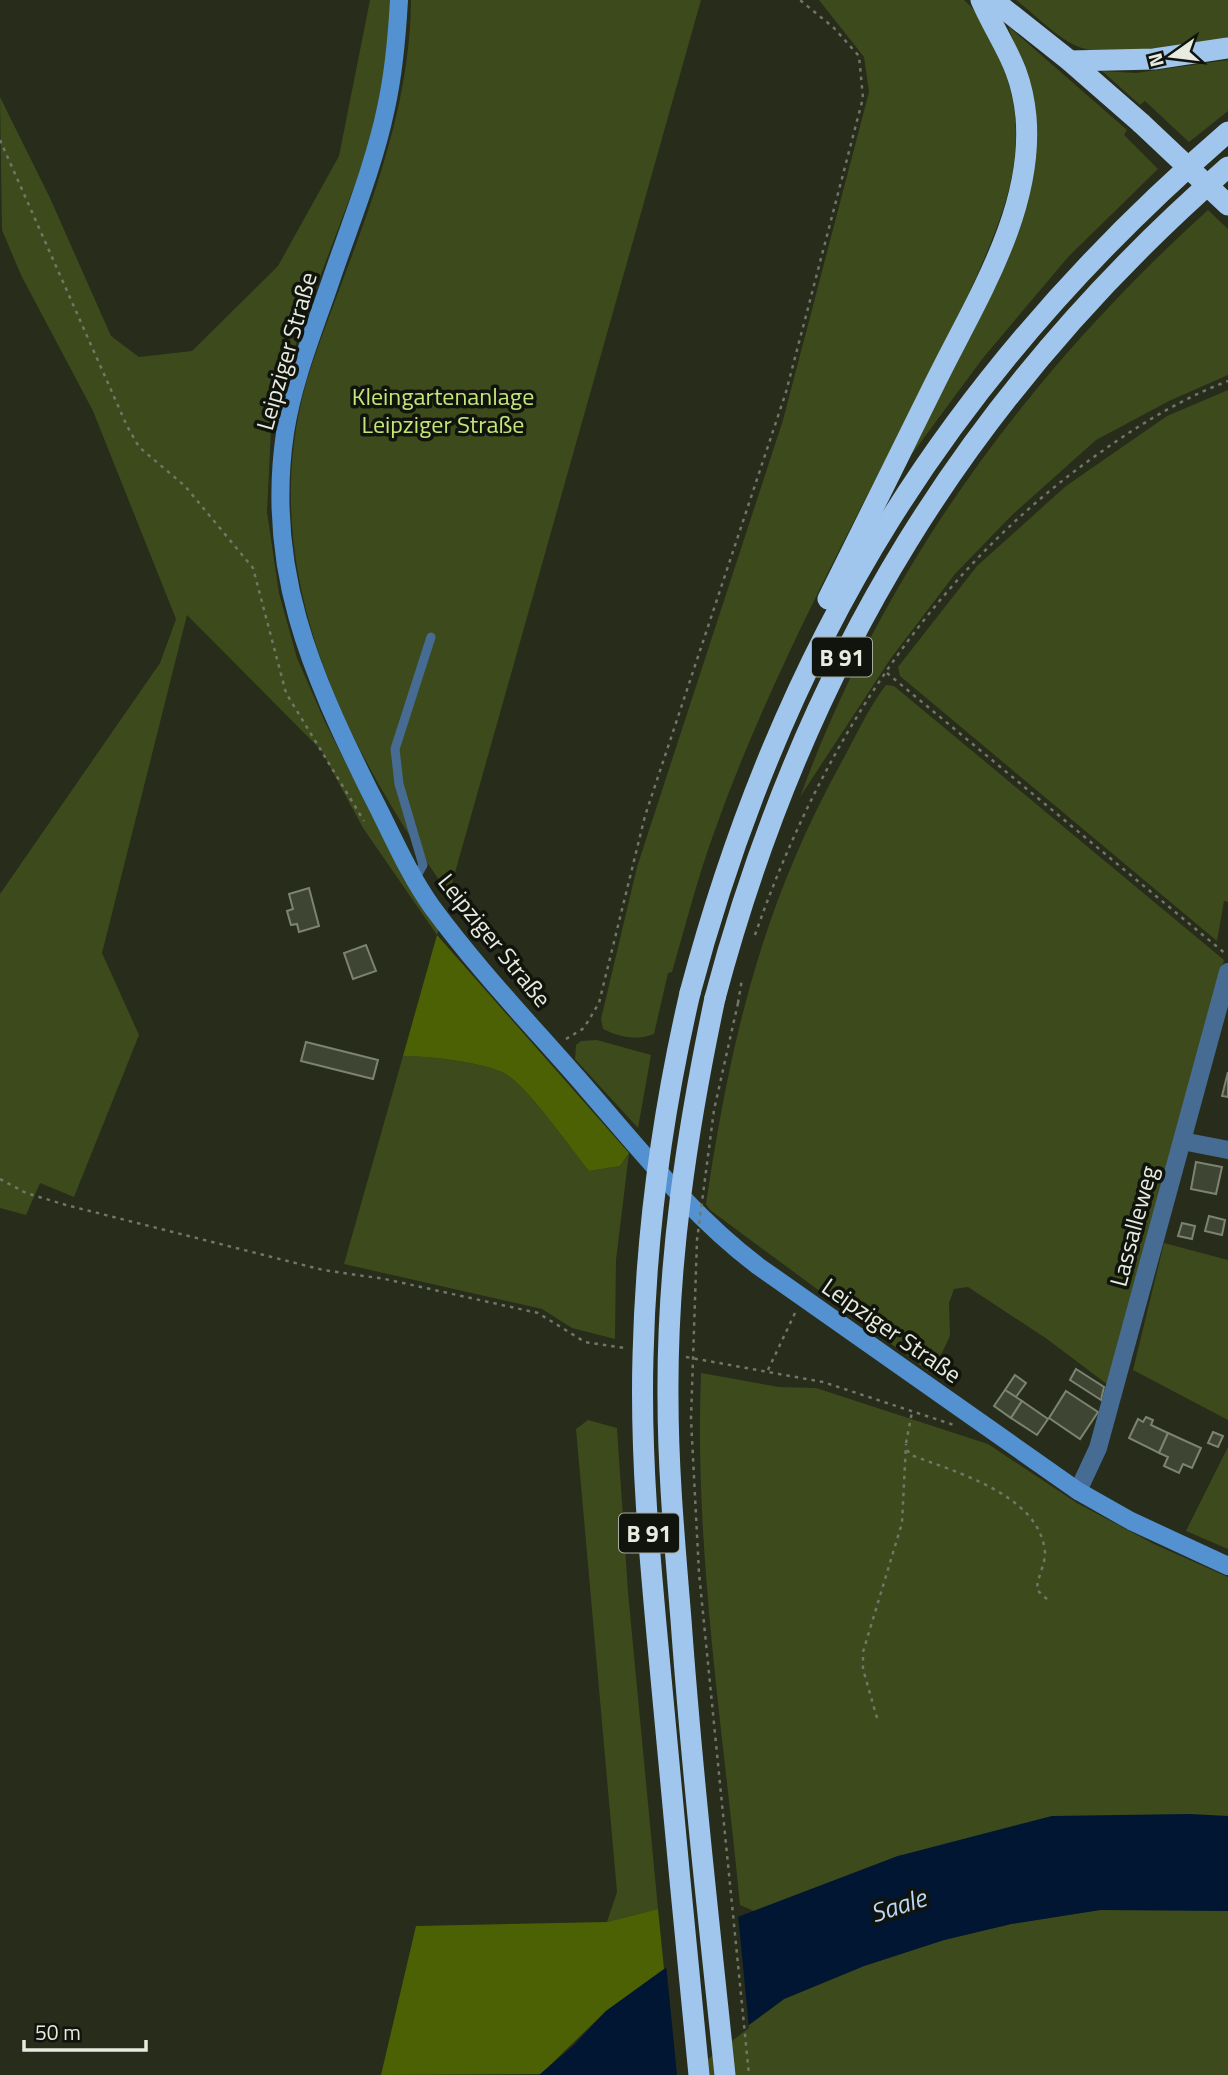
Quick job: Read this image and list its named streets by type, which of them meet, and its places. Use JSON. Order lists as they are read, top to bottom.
{
  "streets": {
    "highway": ["B 91"],
    "street": ["Leipziger Straße", "Lassalleweg"]
  },
  "crossings": [
    ["Leipziger Straße", "Lassalleweg"]
  ],
  "water": ["Saale"],
  "parks": ["Kleingartenanlage Leipziger Straße"],
  "scale_bar": "50 m",
  "north": "left"
}
